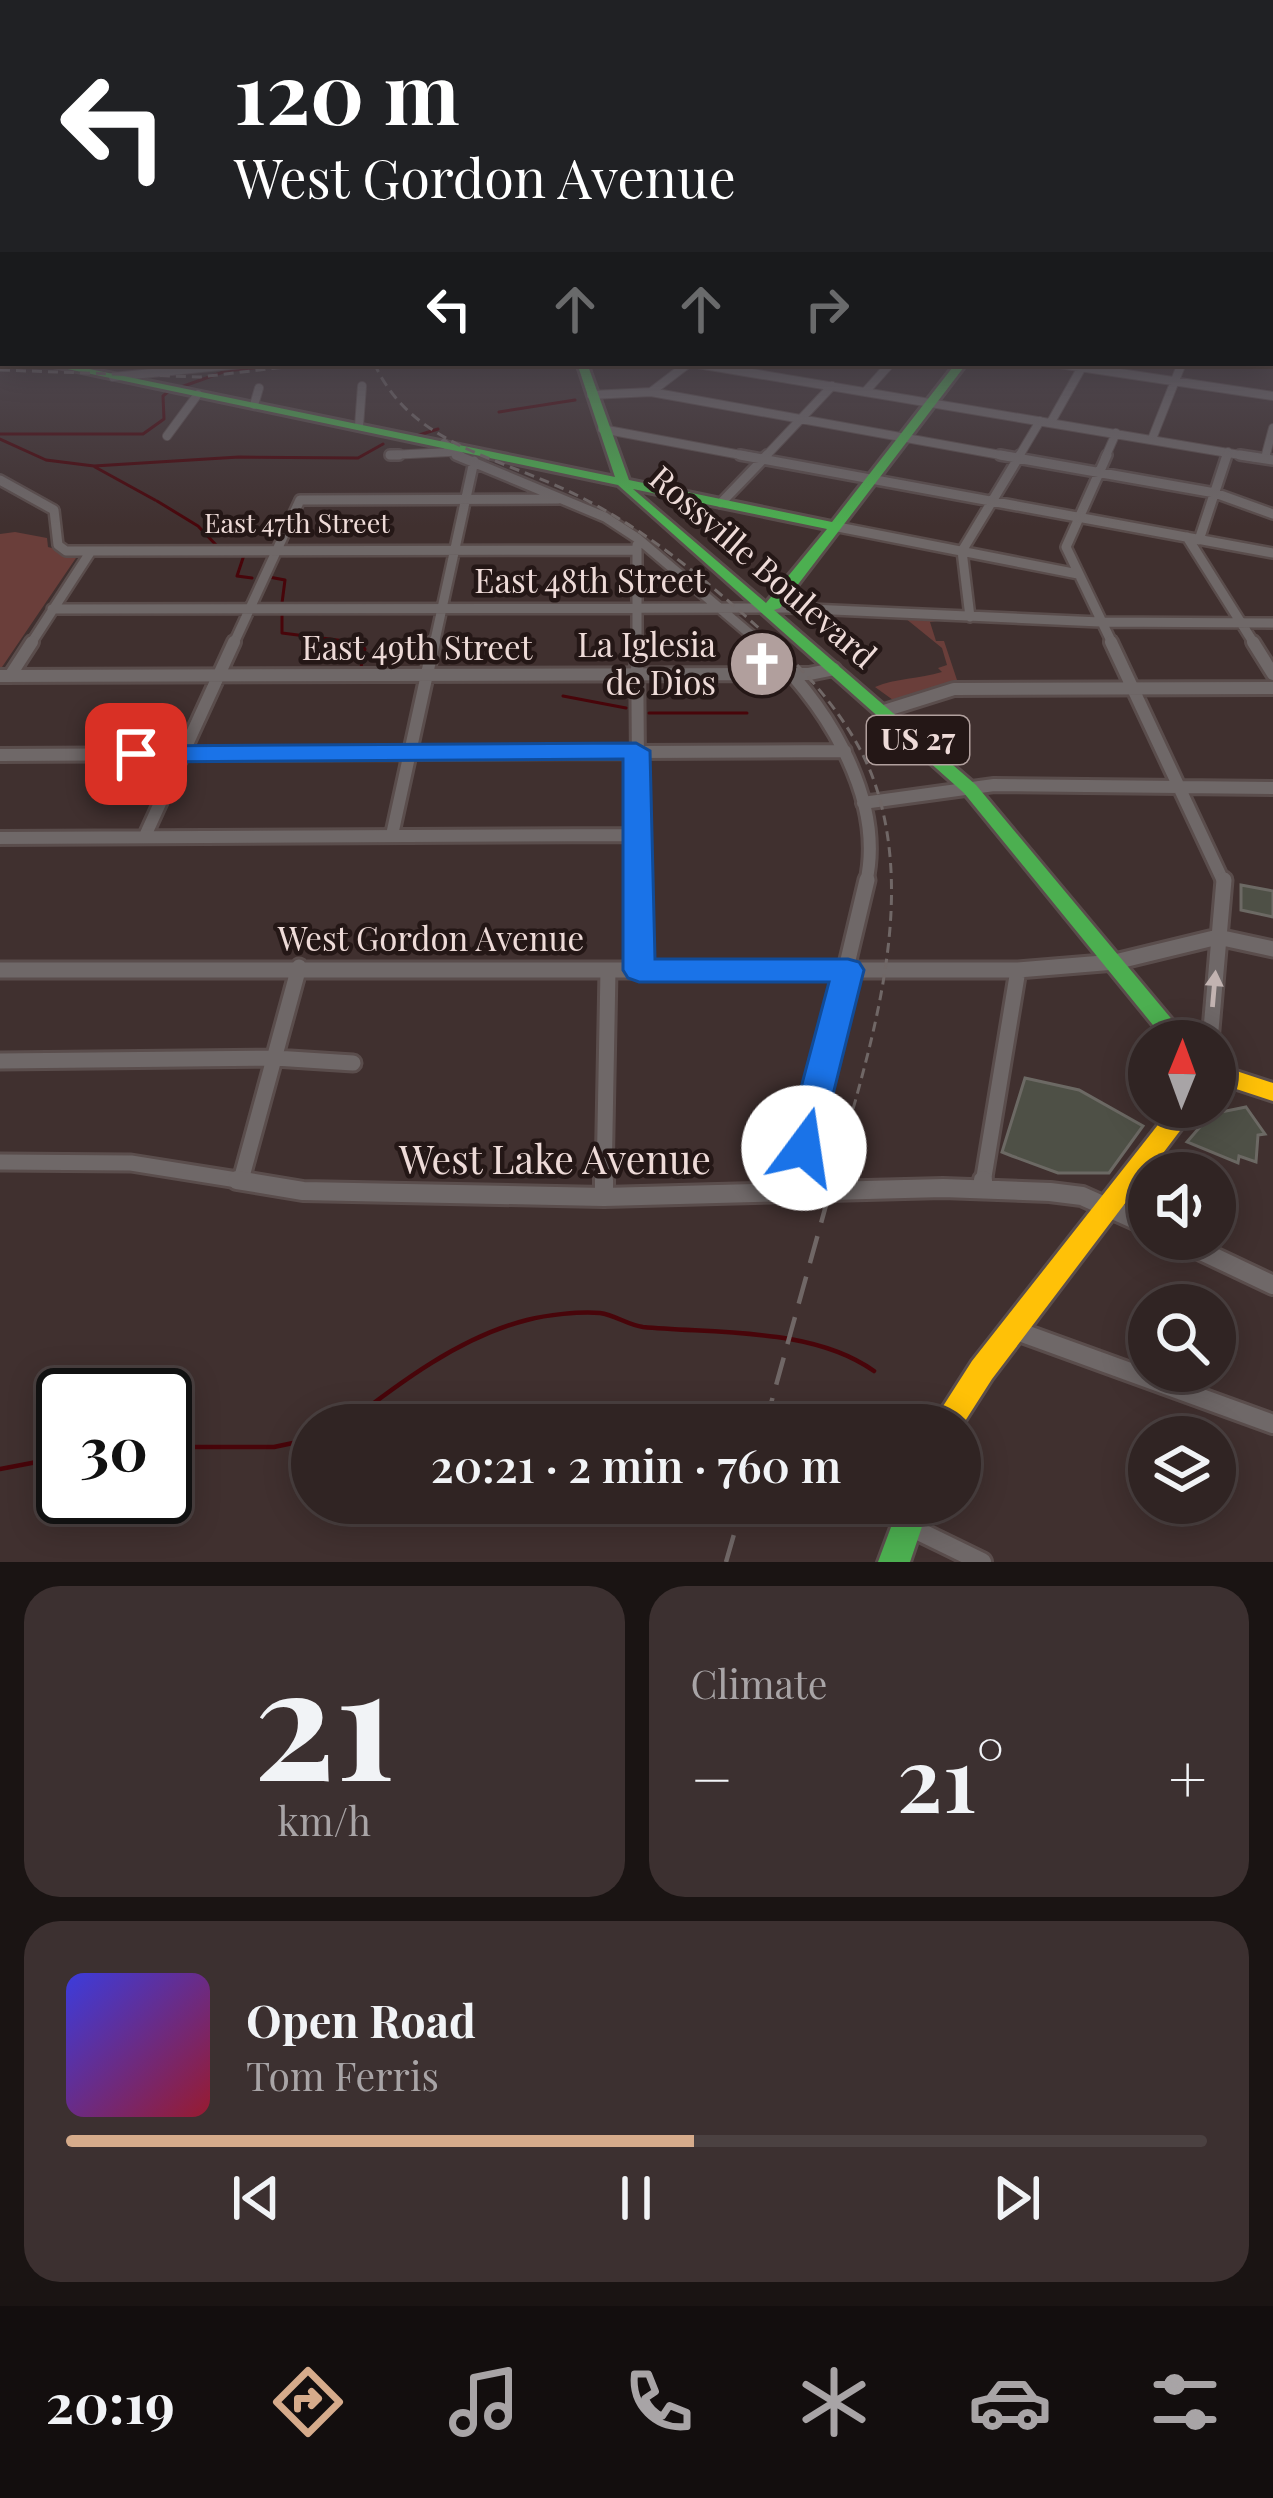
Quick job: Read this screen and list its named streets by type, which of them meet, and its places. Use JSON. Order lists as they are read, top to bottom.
{
  "streets": {
    "main road": ["Rossville Boulevard", "US 27"],
    "street": [
      "East 47th Street",
      "East 48th Street",
      "East 49th Street",
      "West Gordon Avenue",
      "West Lake Avenue"
    ]
  },
  "crossings": [
    ["Rossville Boulevard", "East 48th Street"],
    ["Rossville Boulevard", "East 49th Street"],
    ["Rossville Boulevard", "US 27"],
    ["Rossville Boulevard", "West Gordon Avenue"],
    ["US 27", "West Gordon Avenue"]
  ],
  "places": {
    "church": ["La Iglesia de Dios"]
  },
  "north": "top",
  "page": {
    "turn": ["120 m", "West Gordon Avenue"],
    "limit": "30",
    "trip": "20:21 · 2 min · 760 m",
    "tile": [
      ["21", "km/h"],
      "Climate"
    ],
    "heat": ["−", "21°", "+"],
    "song": ["Open Road", "Tom Ferris"],
    "tabs": "20:19"
  }
}
